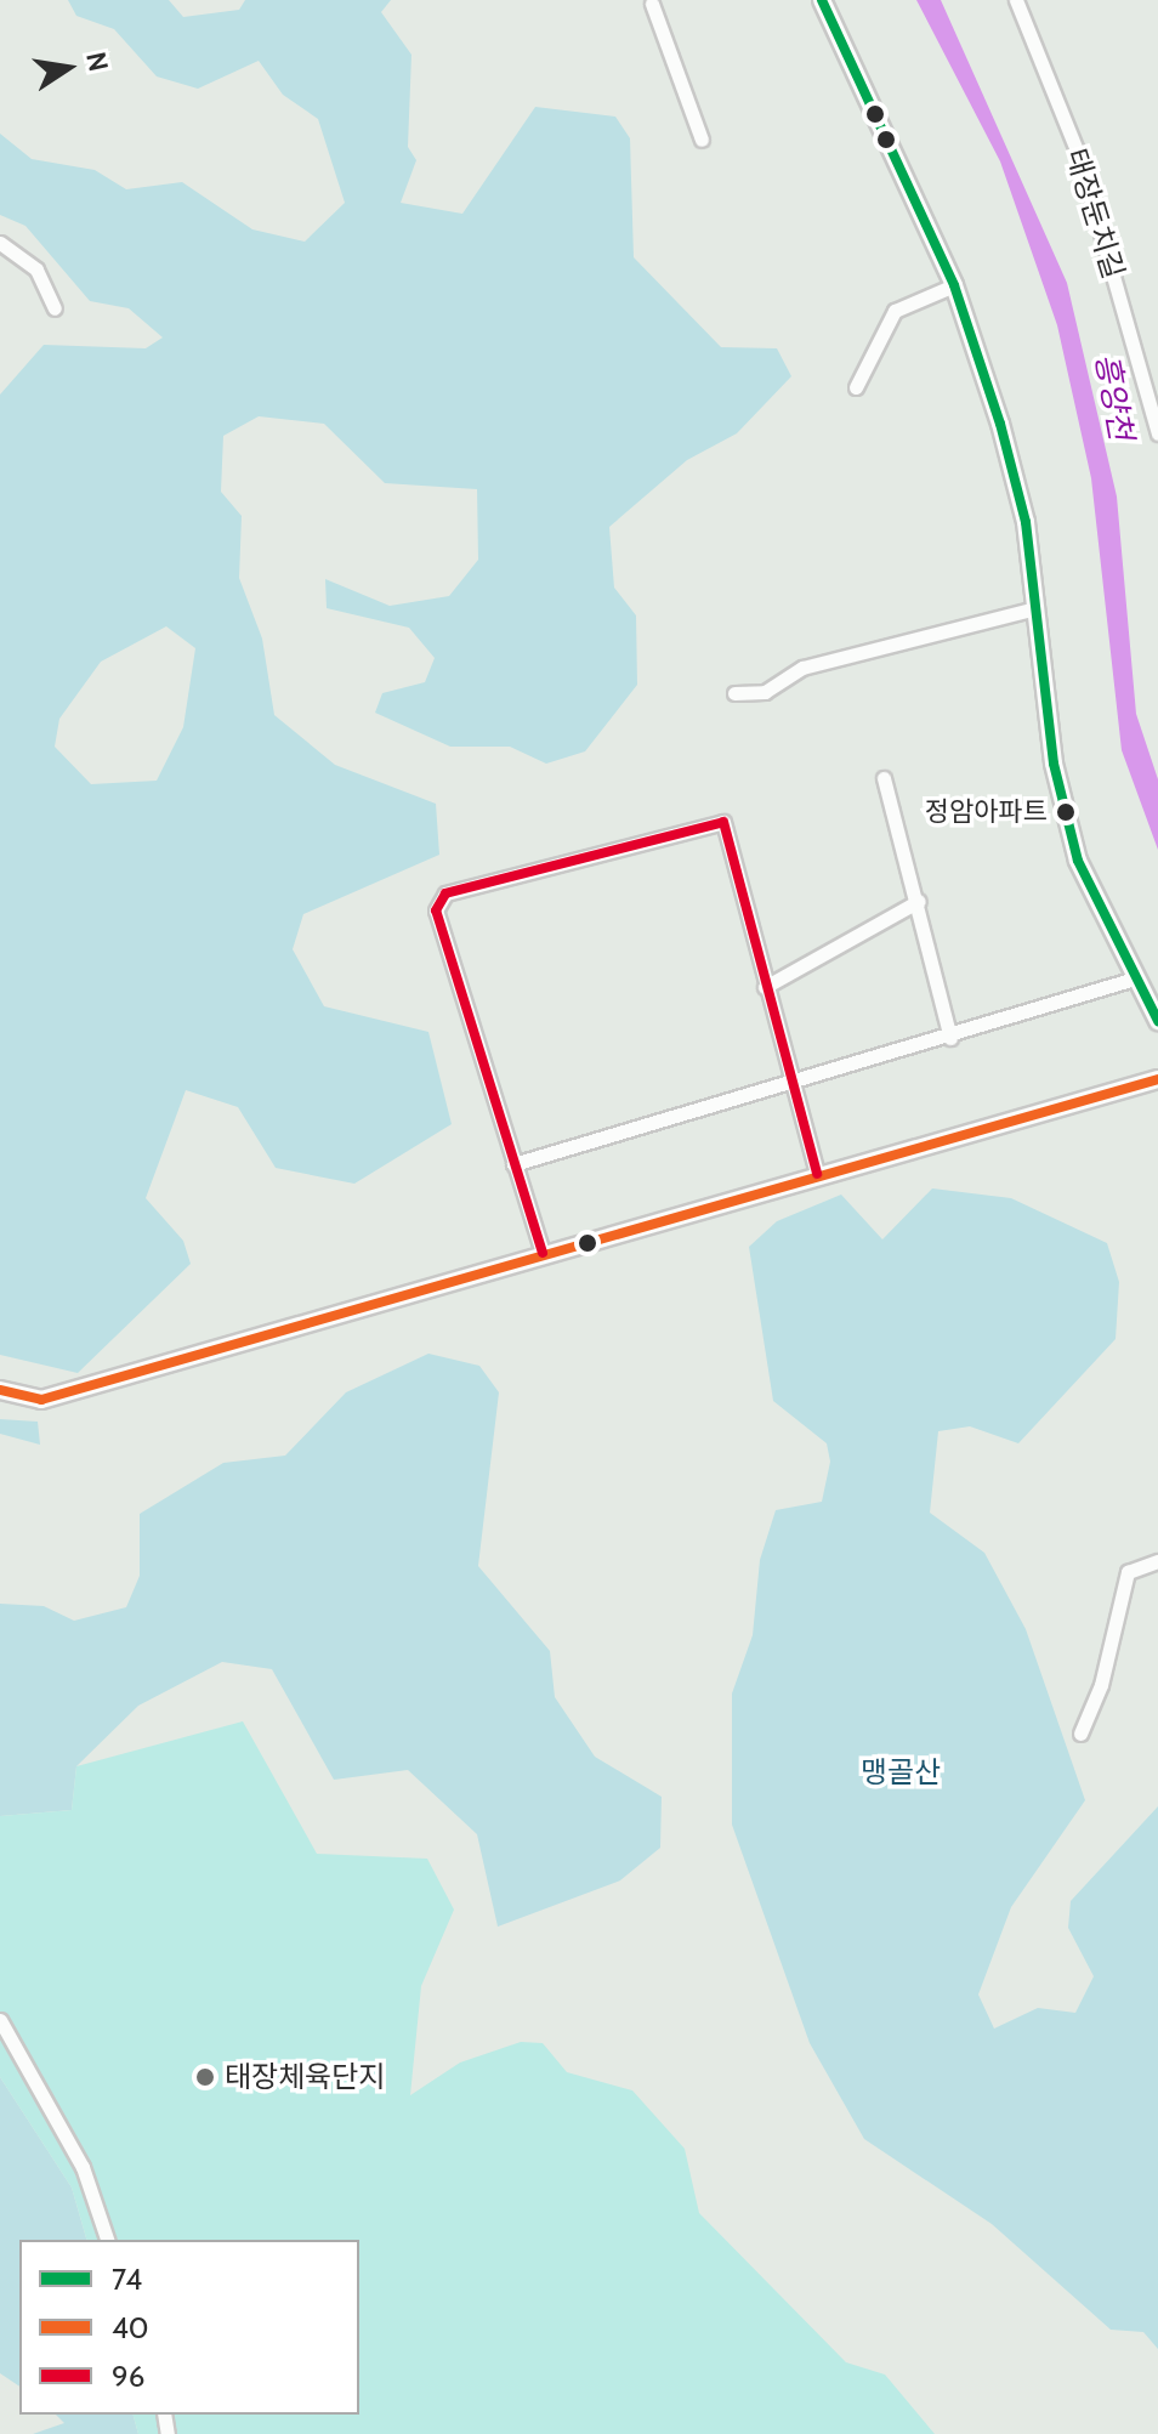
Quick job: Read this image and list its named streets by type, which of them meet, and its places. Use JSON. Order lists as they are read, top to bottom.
{
  "streets": {
    "street": ["태장둔치길"]
  },
  "water": ["흥양천"],
  "parks": ["맹골산"],
  "places": ["정암아파트", "태장체육단지"],
  "lines": ["transit line 74", "transit line 96", "transit line 40"],
  "legend": ["74", "40", "96"],
  "north": "right"
}
